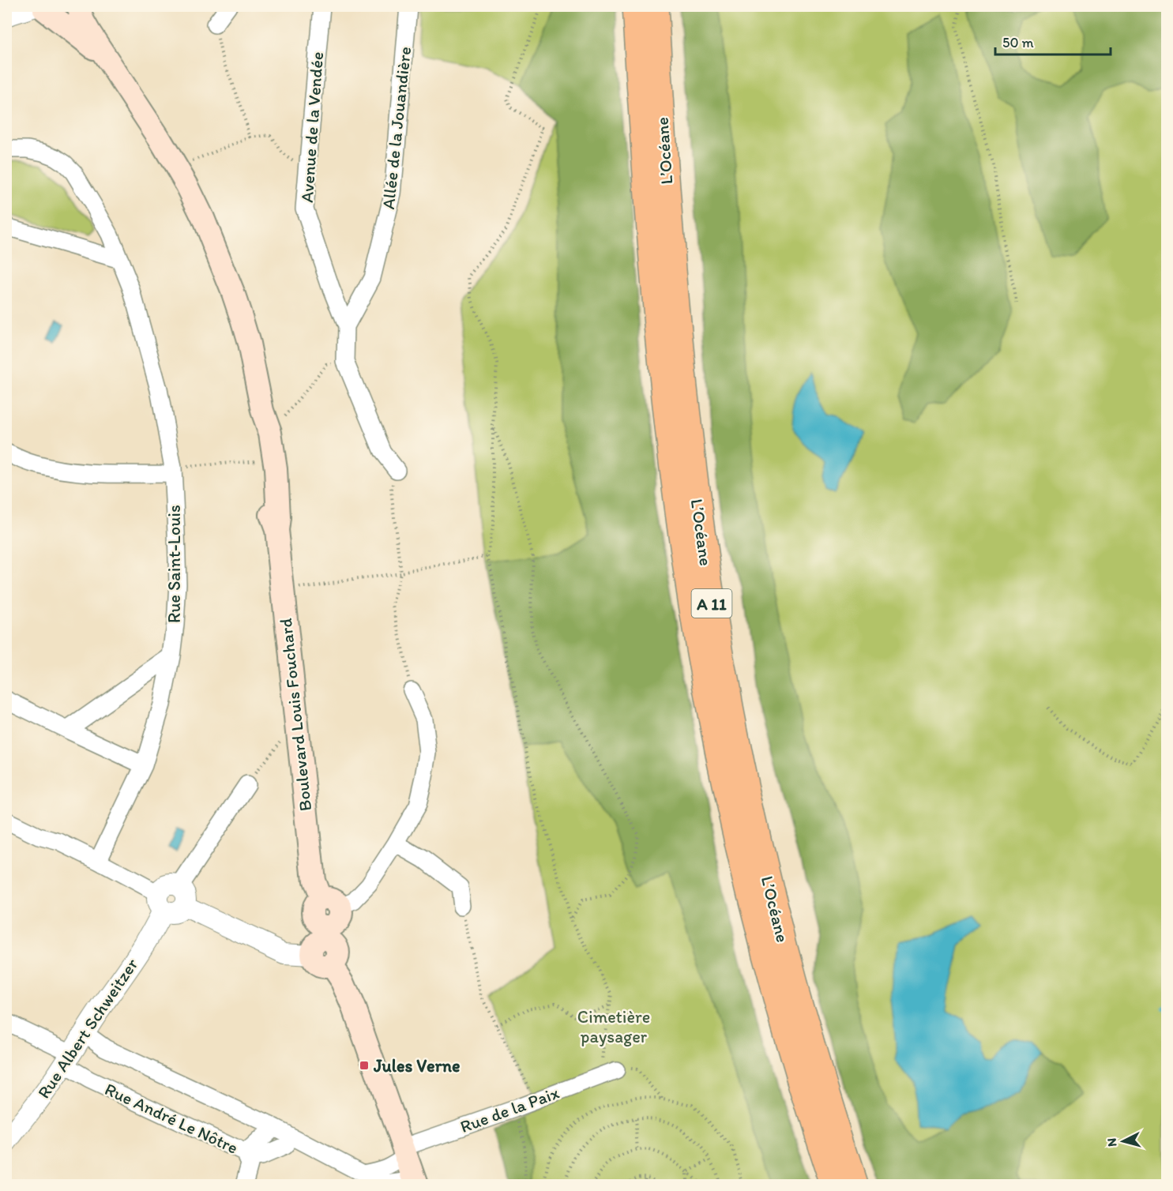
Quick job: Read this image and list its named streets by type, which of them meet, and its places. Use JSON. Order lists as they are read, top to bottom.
{
  "streets": {
    "highway": ["L’Océane", "A 11"],
    "main road": ["Boulevard Louis Fouchard"],
    "street": [
      "Avenue de la Vendée",
      "Allée de la Jouandière",
      "Rue Saint-Louis",
      "Rue Albert Schweitzer",
      "Rue de la Paix",
      "Rue André Le Nôtre"
    ]
  },
  "crossings": [
    ["Avenue de la Vendée", "Allée de la Jouandière"],
    ["Rue Albert Schweitzer", "Rue André Le Nôtre"]
  ],
  "parks": ["Cimetière paysager"],
  "places": {
    "transit": ["Jules Verne"]
  },
  "scale_bar": "50 m",
  "north": "left"
}
